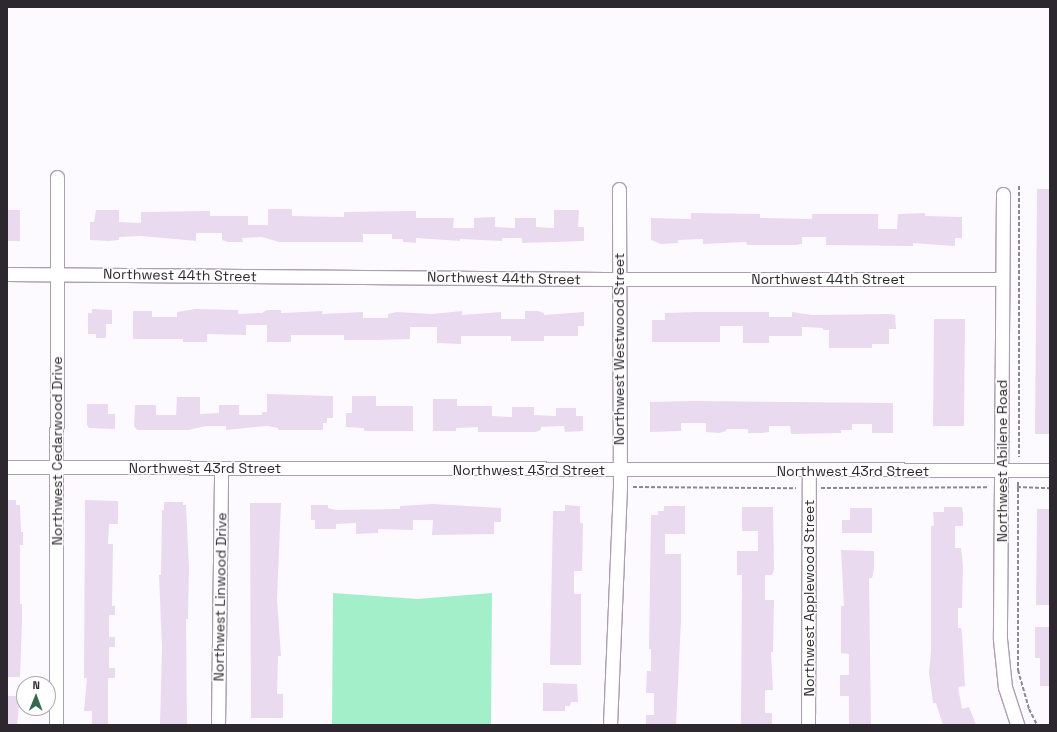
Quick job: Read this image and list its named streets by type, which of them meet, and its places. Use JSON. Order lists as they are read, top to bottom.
{
  "streets": {
    "street": [
      "Northwest 44th Street",
      "Northwest Westwood Street",
      "Northwest Cedarwood Drive",
      "Northwest Abilene Road",
      "Northwest 43rd Street",
      "Northwest Linwood Drive",
      "Northwest Applewood Street"
    ]
  },
  "crossings": [
    ["Northwest 44th Street", "Northwest Westwood Street"],
    ["Northwest 44th Street", "Northwest Cedarwood Drive"],
    ["Northwest 44th Street", "Northwest Abilene Road"],
    ["Northwest Westwood Street", "Northwest 43rd Street"],
    ["Northwest Cedarwood Drive", "Northwest 43rd Street"],
    ["Northwest Abilene Road", "Northwest 43rd Street"],
    ["Northwest 43rd Street", "Northwest Linwood Drive"],
    ["Northwest 43rd Street", "Northwest Applewood Street"]
  ],
  "north": "top"
}
